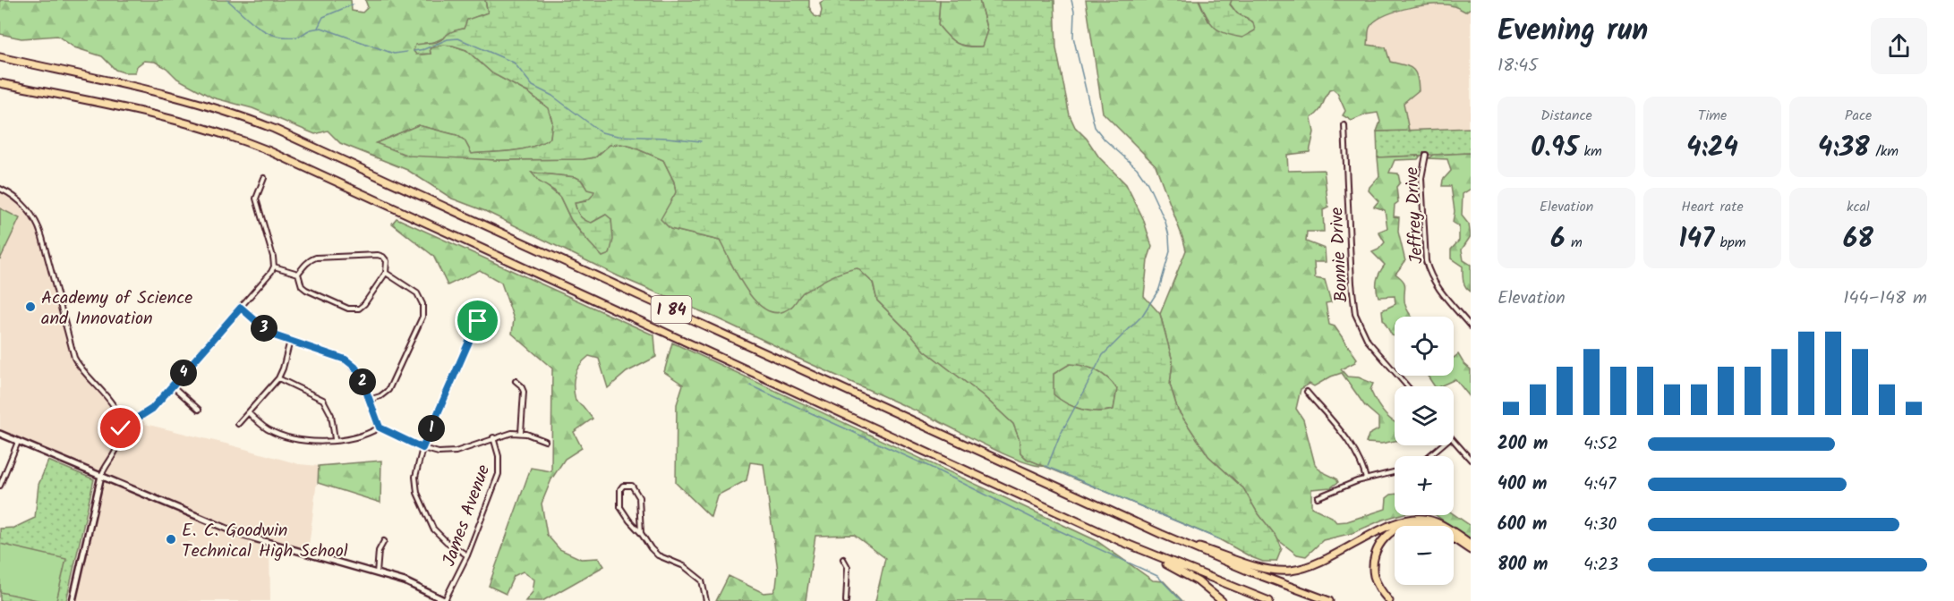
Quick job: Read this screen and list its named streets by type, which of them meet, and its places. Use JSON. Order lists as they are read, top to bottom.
{
  "streets": {
    "highway": ["I 84"],
    "street": ["Jeffrey Drive", "Bonnie Drive", "James Avenue"]
  },
  "places": ["Academy of Science and Innovation", "E. C. Goodwin Technical High School"],
  "page": {
    "heading": ["Evening run", "18:45"],
    "stats": [
      ["Distance", "0.95 km"],
      ["Time", "4:24"],
      ["Pace", "4:38 /km"],
      ["Elevation", "6 m"],
      ["Heart rate", "147 bpm"],
      ["kcal", "68"]
    ],
    "chart": ["Elevation", "144–148 m"],
    "pins": [
      "3",
      "4",
      "2",
      "1"
    ],
    "map_buttons": ["+", "−"],
    "list": [
      {
        "name": "200 m",
        "note": "4:52"
      },
      {
        "name": "400 m",
        "note": "4:47"
      },
      {
        "name": "600 m",
        "note": "4:30"
      },
      {
        "name": "800 m",
        "note": "4:23"
      }
    ]
  }
}
